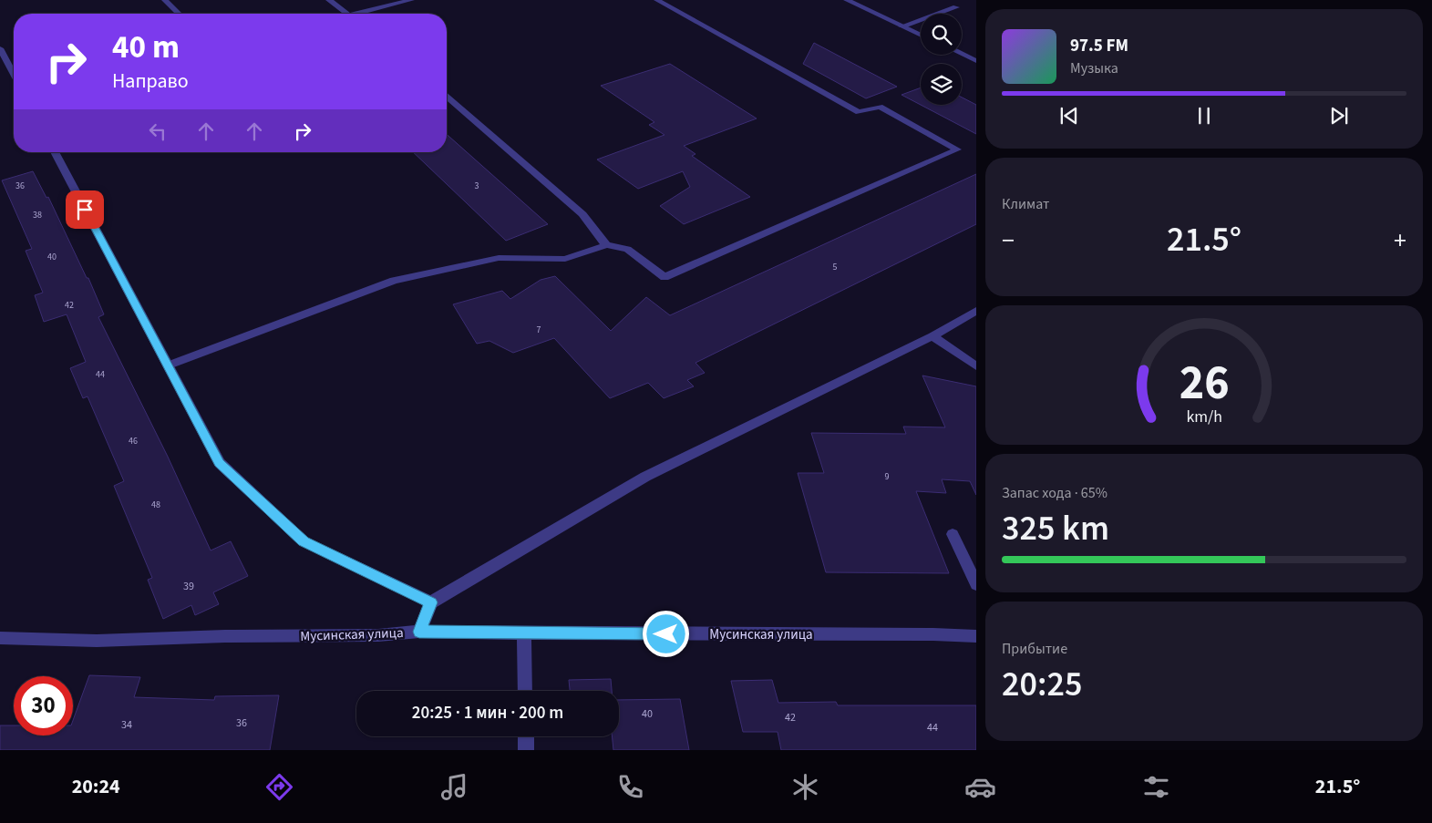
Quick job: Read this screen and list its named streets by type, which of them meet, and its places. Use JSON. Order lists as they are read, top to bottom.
{
  "streets": {
    "street": ["Мусинская улица"]
  },
  "house_numbers": [
    "36",
    "3",
    "38",
    "40",
    "5",
    "42",
    "7",
    "44",
    "46",
    "9",
    "48",
    "39",
    "40",
    "42",
    "36",
    "34",
    "44"
  ],
  "page": {
    "turn": ["40 m", "Направо"],
    "song": ["97.5 FM", "Музыка"],
    "tile": [
      "Климат",
      ["Запас хода · 65%", "325 km"],
      ["Прибытие", "20:25"]
    ],
    "heat": ["−", "21.5°", "+"],
    "limit": "30",
    "trip": "20:25 · 1 мин · 200 m",
    "tabs": ["20:24", "21.5°"],
    "gauge": ["26", "km/h"]
  }
}
